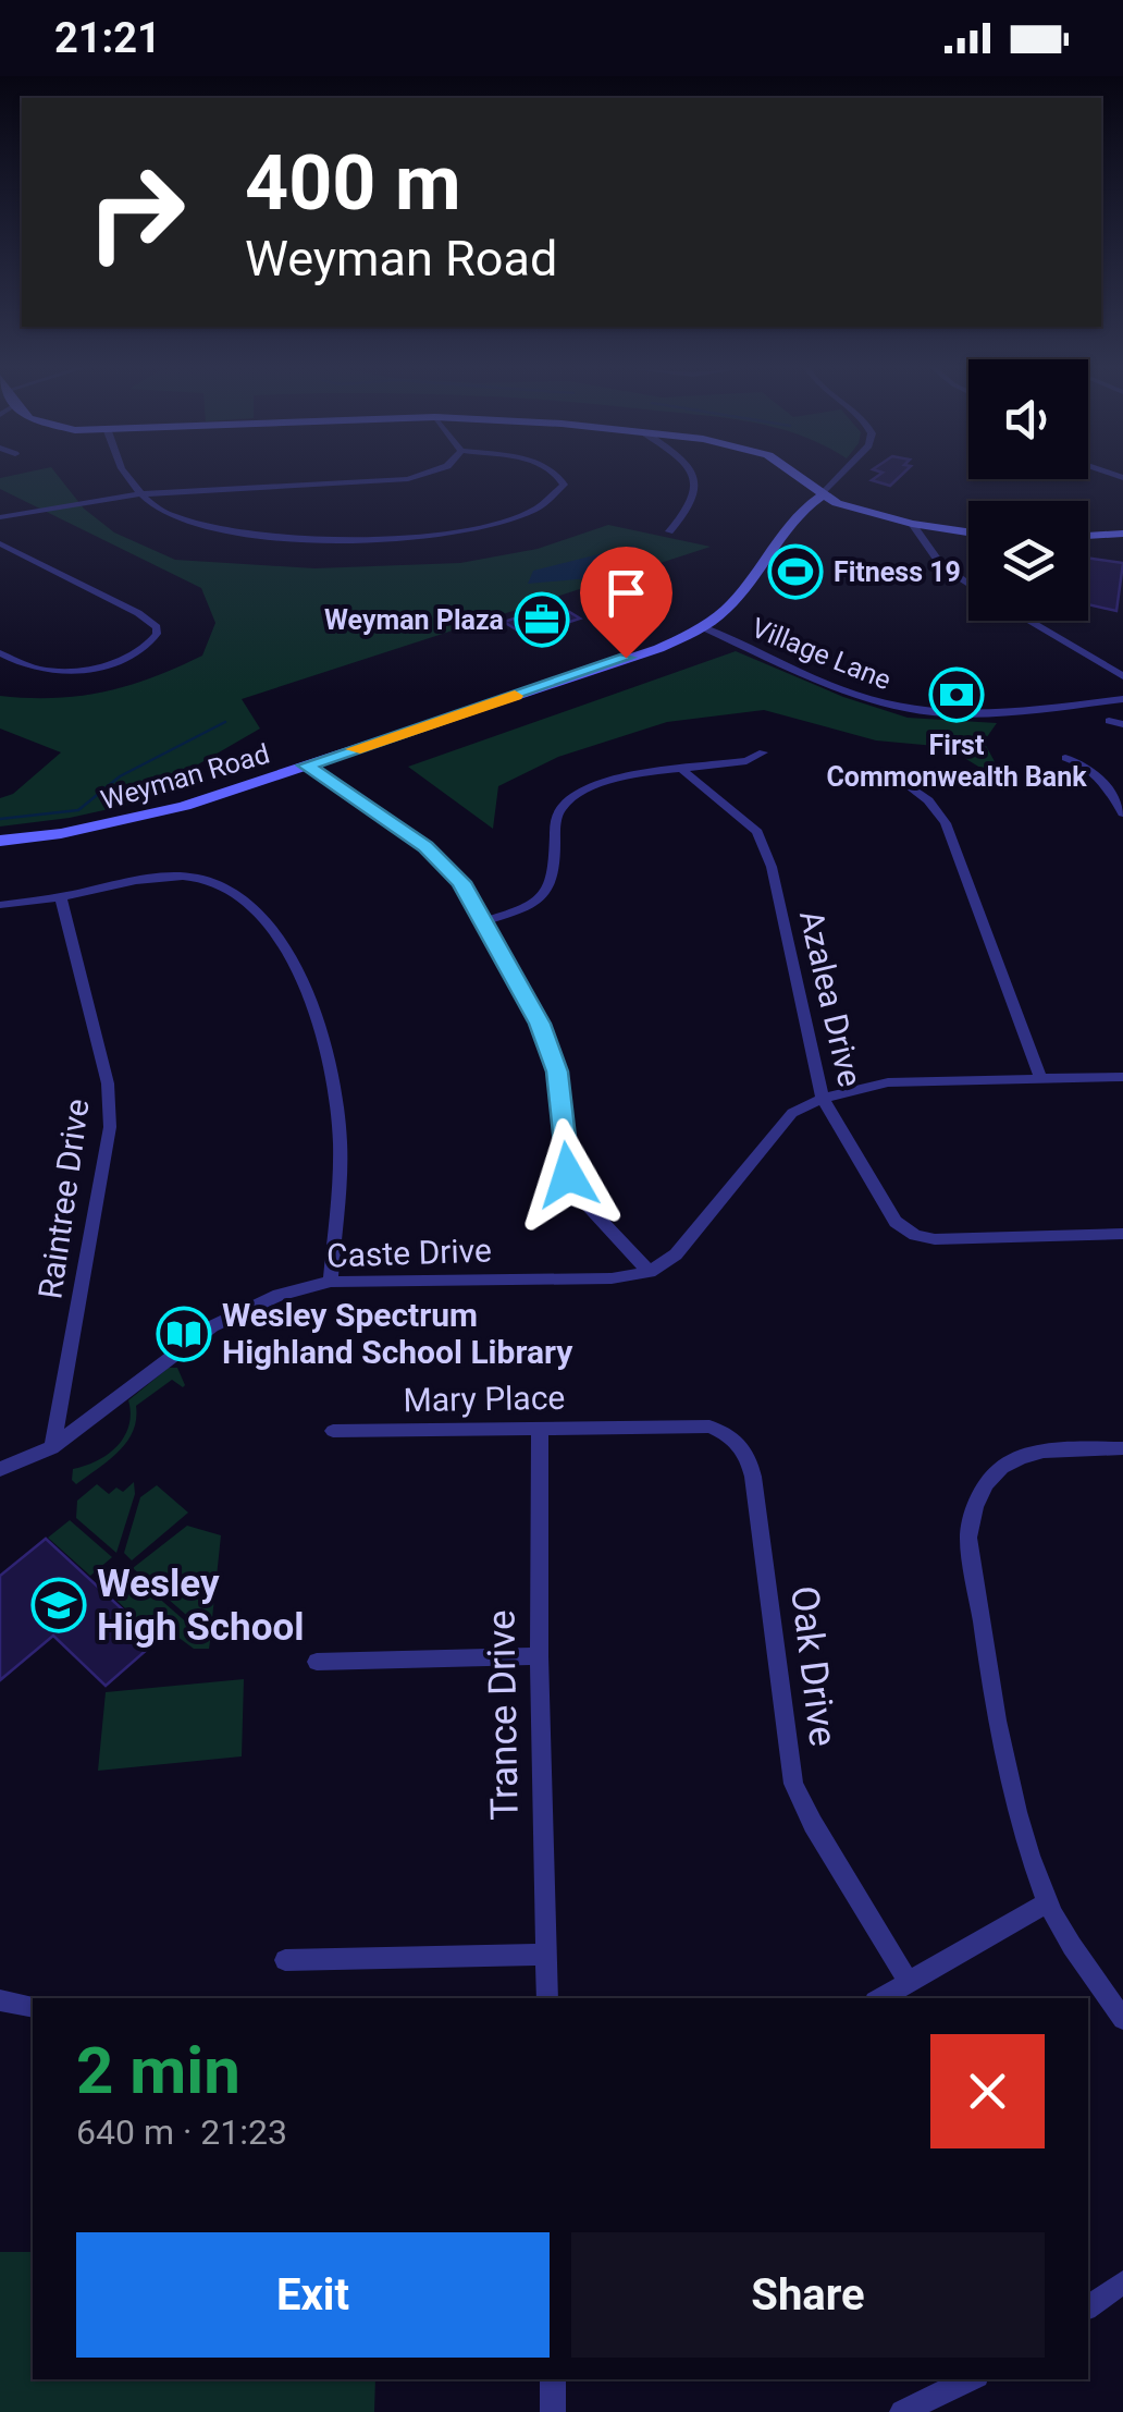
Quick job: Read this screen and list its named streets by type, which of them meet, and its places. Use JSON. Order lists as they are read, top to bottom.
{
  "streets": {
    "main road": ["Weyman Road"],
    "street": [
      "Village Lane",
      "Azalea Drive",
      "Raintree Drive",
      "Caste Drive",
      "Mary Place",
      "Oak Drive",
      "Trance Drive"
    ]
  },
  "crossings": [
    ["Village Lane", "Weyman Road"],
    ["Raintree Drive", "Caste Drive"],
    ["Mary Place", "Oak Drive"],
    ["Mary Place", "Trance Drive"]
  ],
  "places": {
    "sports": ["Fitness 19"],
    "office": ["Weyman Plaza"],
    "bank": ["First Commonwealth Bank"],
    "library": ["Wesley Spectrum Highland School Library"],
    "school or university": ["Wesley High School"]
  },
  "page": {
    "status": "21:21",
    "turn": ["400 m", "Weyman Road"],
    "heading": ["2 min", "640 m · 21:23"],
    "buttons": ["Exit", "Share"]
  }
}
